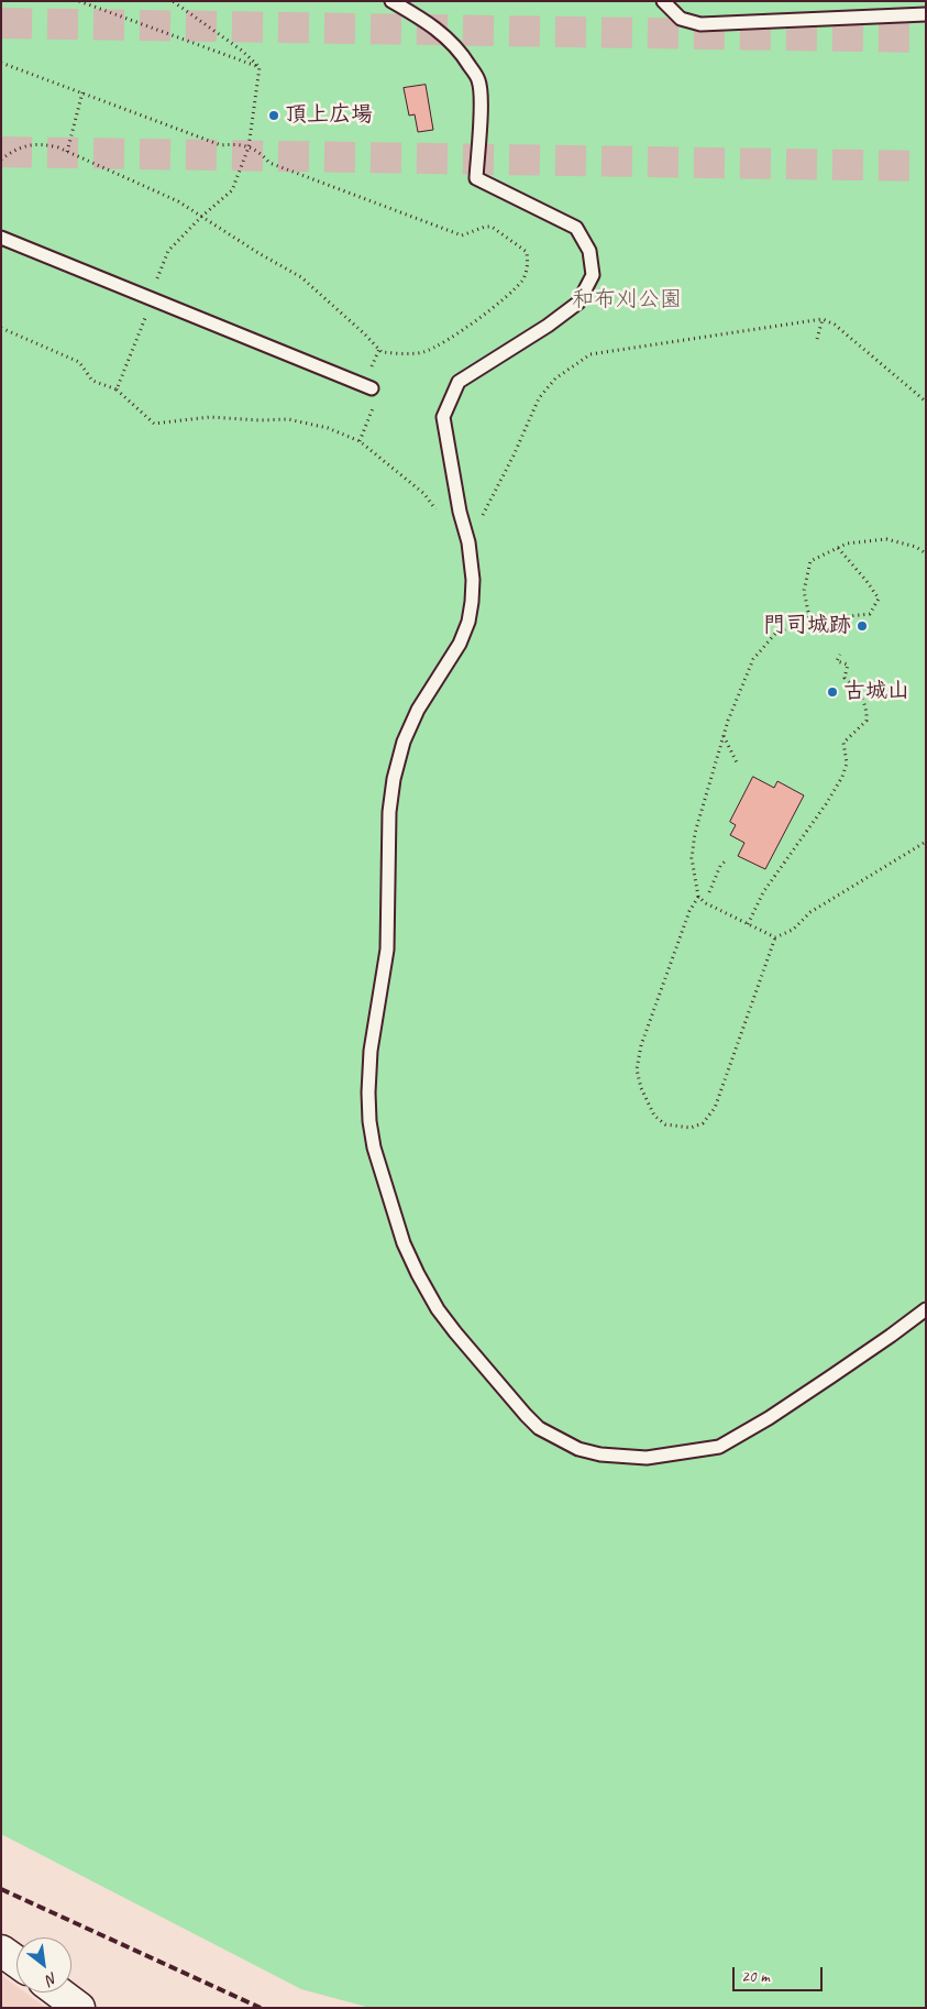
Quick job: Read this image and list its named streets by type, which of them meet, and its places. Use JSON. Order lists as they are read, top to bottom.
{
  "parks": ["和布刈公園"],
  "places": ["頂上広場", "門司城跡", "古城山"],
  "scale_bar": "20 m",
  "north": "bottom right"
}
